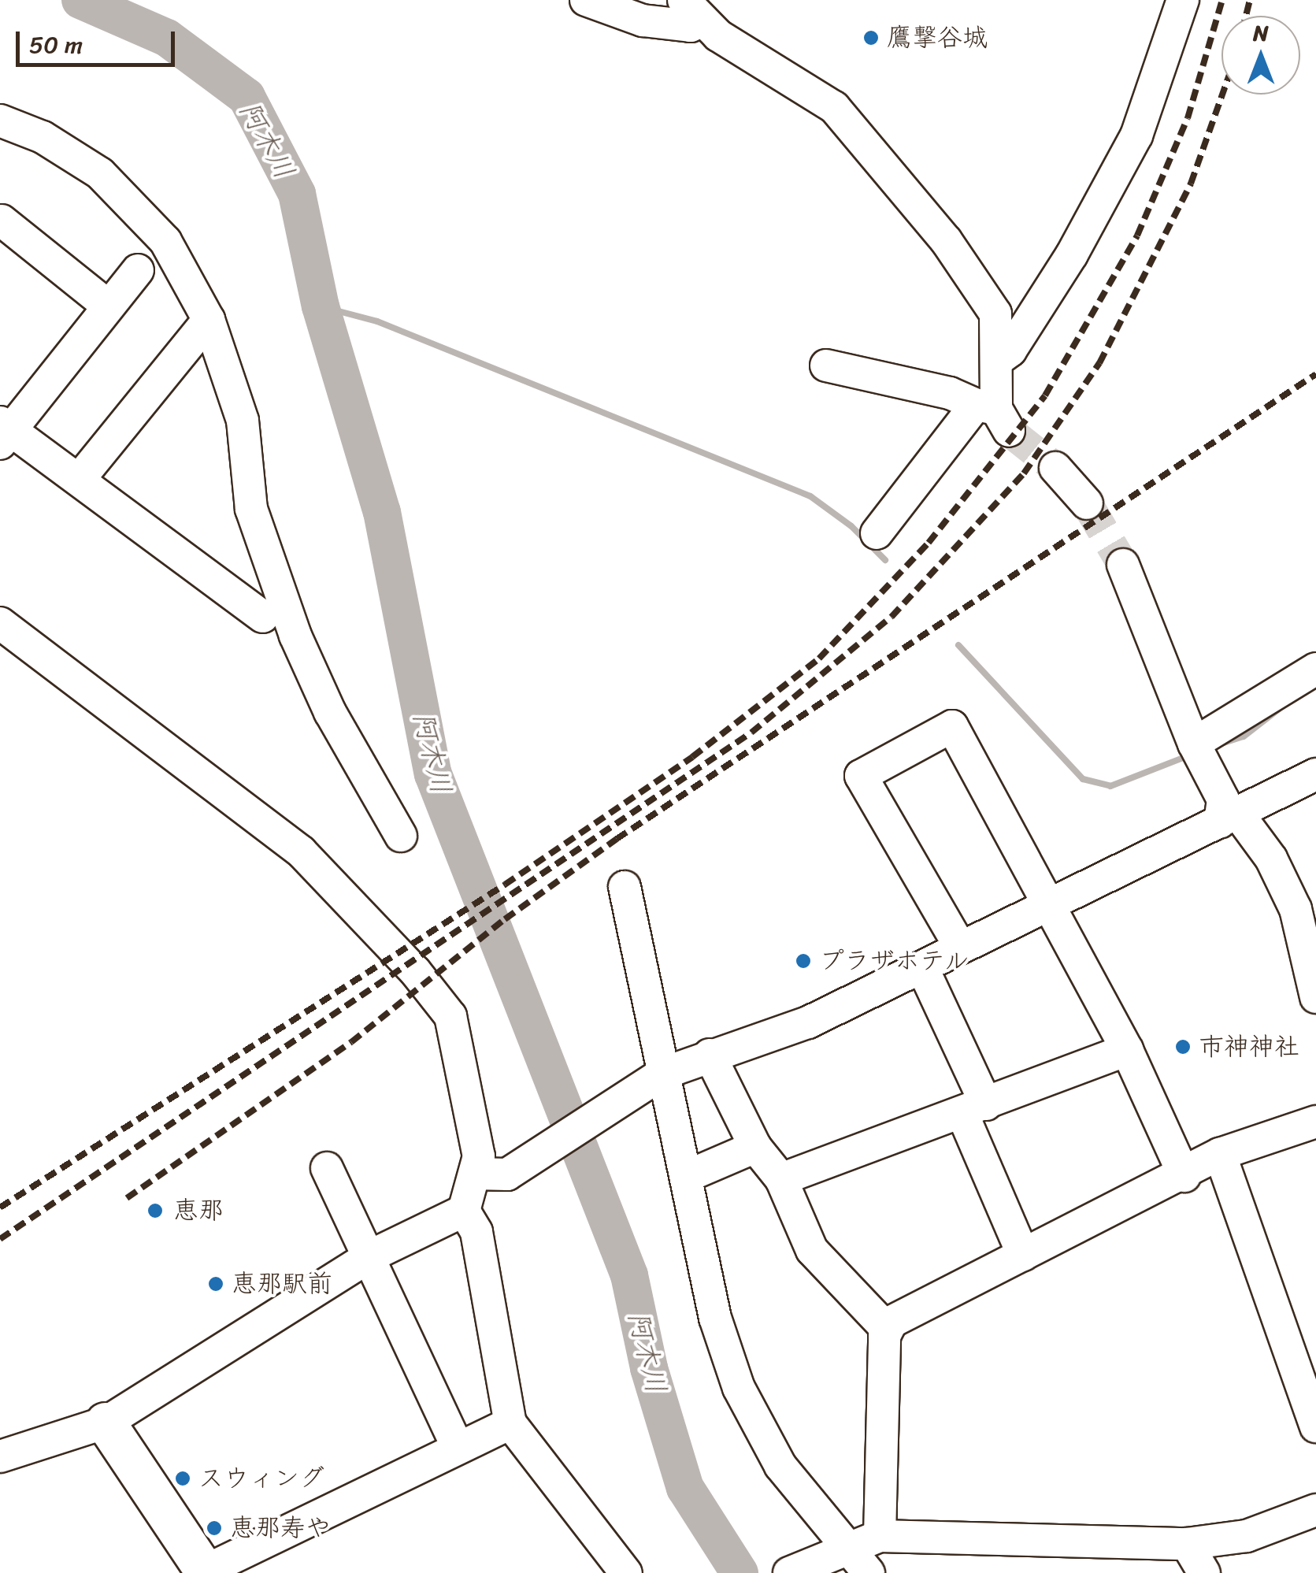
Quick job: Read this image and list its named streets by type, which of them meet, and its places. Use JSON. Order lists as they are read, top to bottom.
{
  "water": ["阿木川"],
  "places": [
    "鷹撃谷城",
    "プラザホテル",
    "市神神社",
    "恵那",
    "恵那駅前",
    "スウィング",
    "恵那寿や"
  ],
  "scale_bar": "50 m",
  "north": "top"
}
